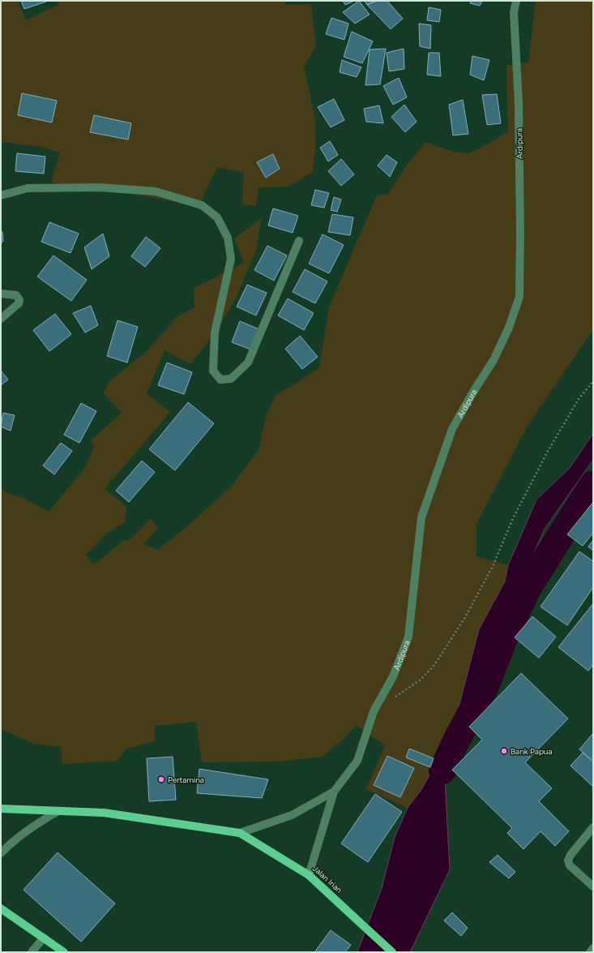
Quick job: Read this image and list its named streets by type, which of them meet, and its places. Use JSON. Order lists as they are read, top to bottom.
{
  "streets": {
    "main road": ["Jalan Irian"],
    "street": ["Ardipura"]
  },
  "crossings": [
    ["Ardipura", "Jalan Irian"]
  ],
  "places": ["Bank Papua", "Pertamina"]
}
